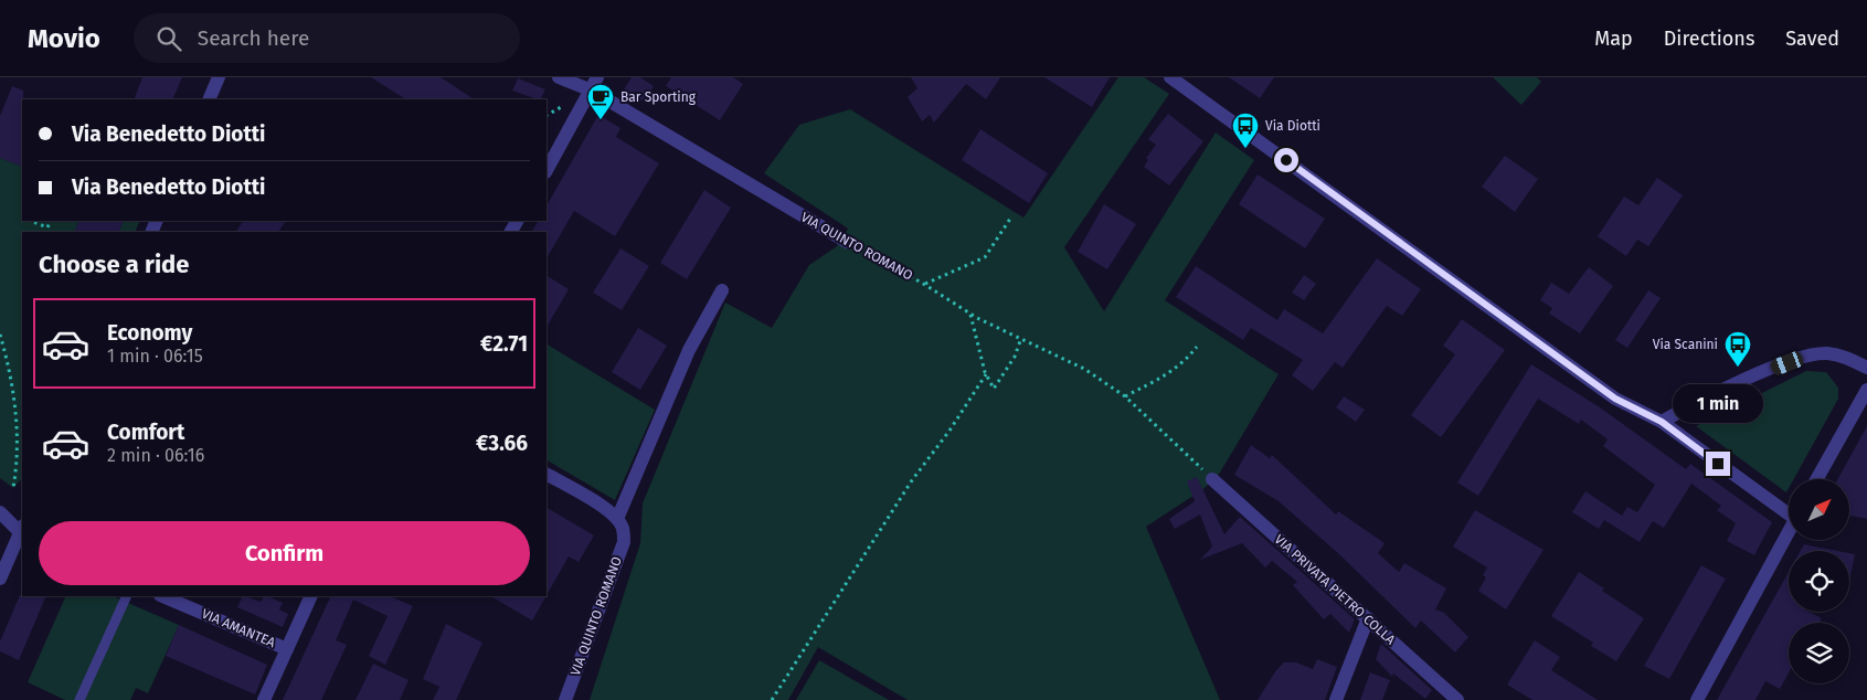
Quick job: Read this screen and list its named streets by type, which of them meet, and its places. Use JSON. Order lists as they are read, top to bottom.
{
  "streets": {
    "street": ["VIA QUINTO ROMANO", "VIA PRIVATA PIETRO COLLA", "VIA AMANTEA"]
  },
  "crossings": [
    ["VIA QUINTO ROMANO", "VIA PRIVATA PIETRO COLLA"]
  ],
  "places": {
    "cafe": ["Bar Sporting"],
    "bus stop": ["Via Diotti", "Via Scanini"]
  },
  "north": "top right",
  "page": {
    "header": "Movio",
    "search": "Search here",
    "nav": ["Map", "Directions", "Saved"],
    "banner": ["Via Benedetto Diotti", "Via Benedetto Diotti"],
    "heading": "Choose a ride",
    "list": [
      {
        "name": "Economy",
        "note": "1 min · 06:15",
        "value": "€2.71"
      },
      {
        "name": "Comfort",
        "note": "2 min · 06:16",
        "value": "€3.66"
      }
    ],
    "bubble": "1 min",
    "buttons": "Confirm"
  }
}
